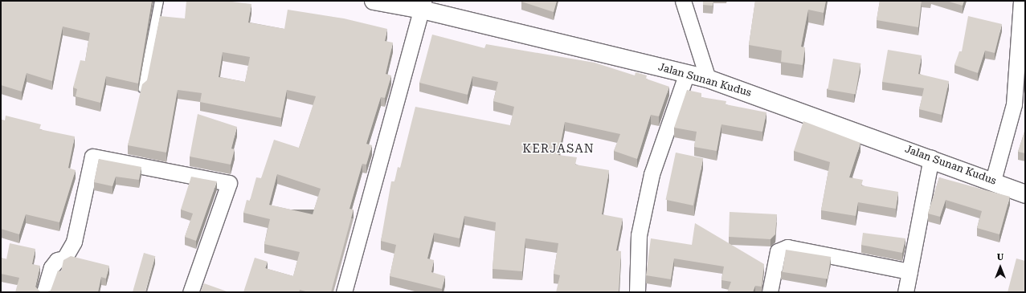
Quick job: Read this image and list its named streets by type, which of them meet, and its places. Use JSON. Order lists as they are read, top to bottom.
{
  "streets": {
    "main road": ["Jalan Sunan Kudus"]
  },
  "districts": ["KERJASAN"],
  "north": "top"
}
